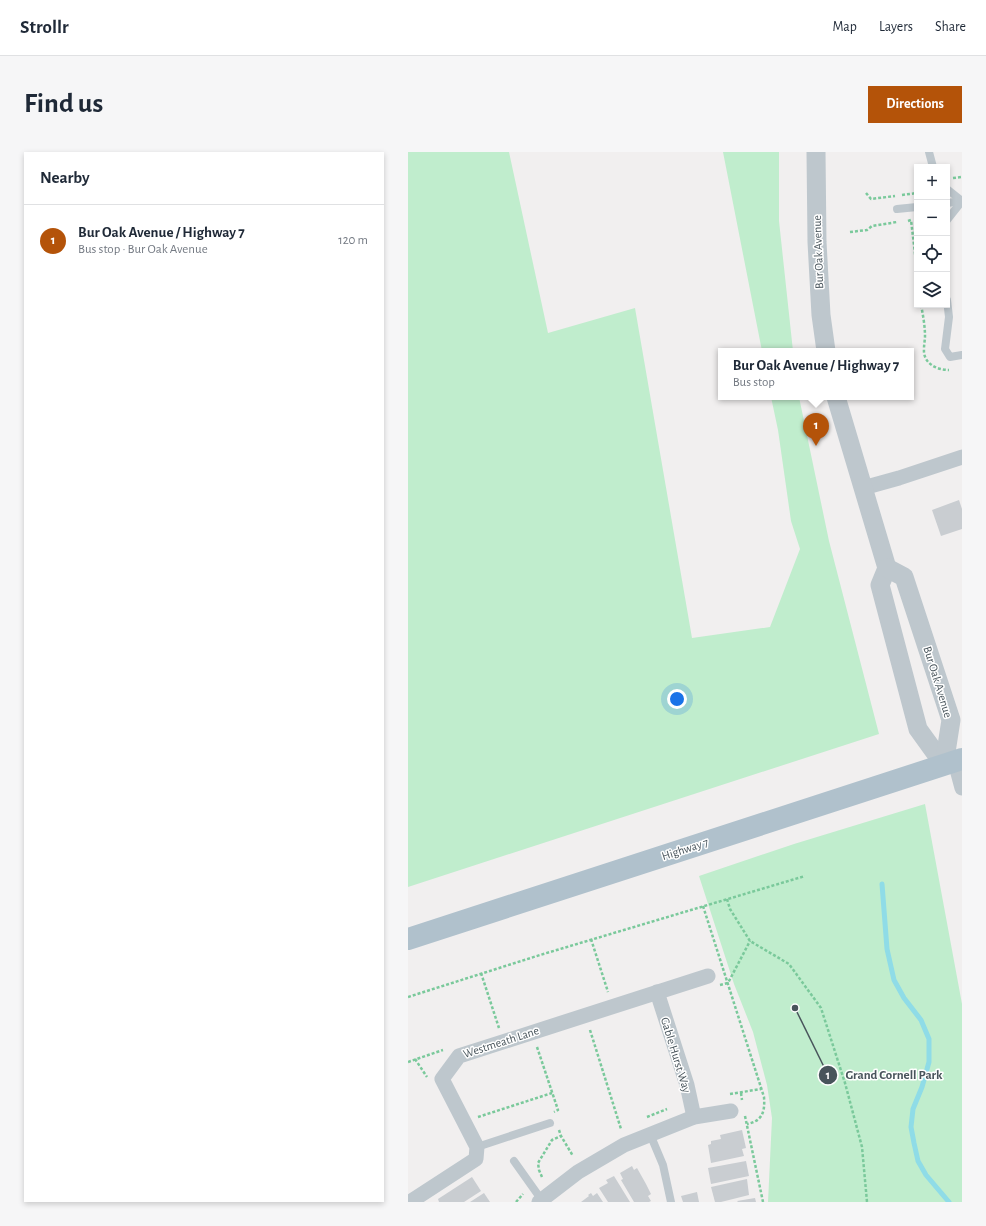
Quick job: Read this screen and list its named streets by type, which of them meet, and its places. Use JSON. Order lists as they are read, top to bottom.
{
  "streets": {
    "main road": ["Highway 7"],
    "street": ["Bur Oak Avenue", "Westmeath Lane", "Gable Hurst Way"]
  },
  "crossings": [
    ["Bur Oak Avenue", "Highway 7"],
    ["Westmeath Lane", "Gable Hurst Way"]
  ],
  "places": ["Grand Cornell Park"],
  "page": {
    "header": "Strollr",
    "nav": ["Map", "Layers", "Share"],
    "buttons": "Directions",
    "title": "Find us",
    "heading": "Nearby",
    "map_buttons": ["+", "−"],
    "list": [
      {
        "mark": "1",
        "name": "Bur Oak Avenue / Highway 7",
        "note": "Bus stop · Bur Oak Avenue",
        "value": "120 m"
      }
    ],
    "popup": ["Bur Oak Avenue / Highway 7", "Bus stop"],
    "pins": "1"
  }
}
